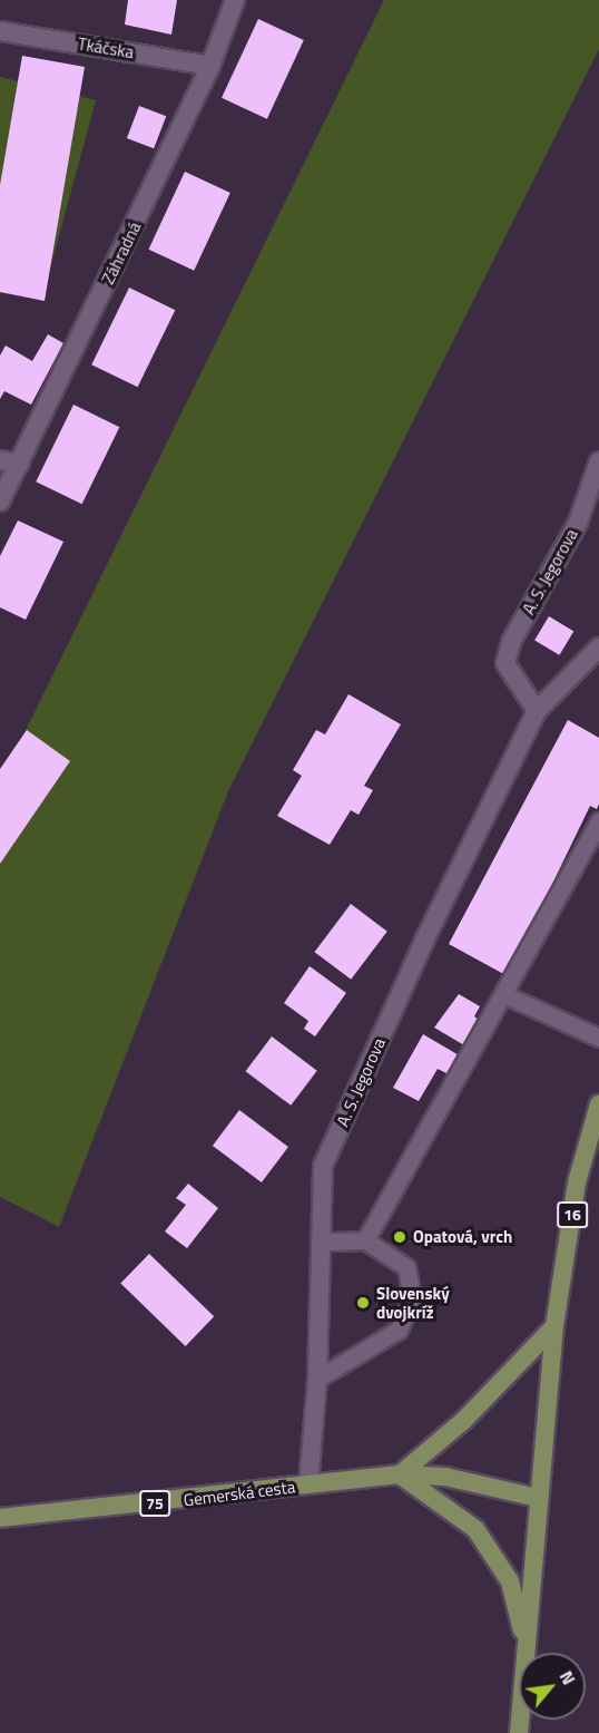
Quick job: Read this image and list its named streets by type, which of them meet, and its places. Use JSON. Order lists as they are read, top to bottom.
{
  "streets": {
    "main road": ["16", "Gemerská cesta", "75"],
    "street": ["Tkáčska", "Záhradná", "A. S. Jegorova"]
  },
  "crossings": [
    ["Tkáčska", "Záhradná"],
    ["A. S. Jegorova", "Gemerská cesta"],
    ["16", "75"],
    ["Gemerská cesta", "75"]
  ],
  "places": ["Opatová, vrch", "Slovenský dvojkríž"],
  "north": "top right"
}
